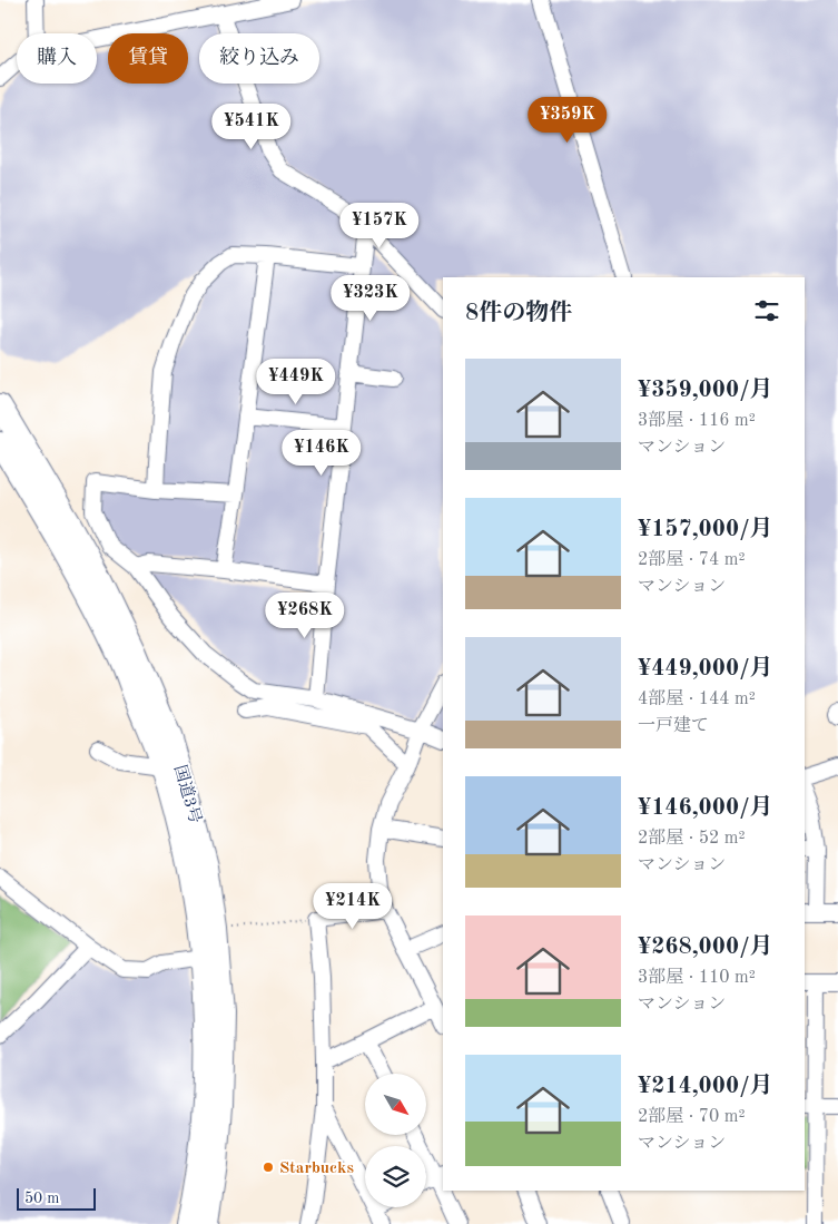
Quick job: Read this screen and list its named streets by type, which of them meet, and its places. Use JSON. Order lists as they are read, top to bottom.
{
  "streets": {
    "highway": ["国道3号"]
  },
  "places": ["Starbucks"],
  "scale_bar": "50 m",
  "north": "bottom right",
  "page": {
    "chip": ["購入", "賃貸", "絞り込み"],
    "price": [
      "¥359K",
      "¥541K",
      "¥157K",
      "¥323K",
      "¥449K",
      "¥146K",
      "¥268K",
      "¥214K"
    ],
    "heading": "8件の物件",
    "list": [
      {
        "name": "¥359,000/月",
        "note": "3部屋 · 116 m² · マンション"
      },
      {
        "name": "¥157,000/月",
        "note": "2部屋 · 74 m² · マンション"
      },
      {
        "name": "¥449,000/月",
        "note": "4部屋 · 144 m² · 一戸建て"
      },
      {
        "name": "¥146,000/月",
        "note": "2部屋 · 52 m² · マンション"
      },
      {
        "name": "¥268,000/月",
        "note": "3部屋 · 110 m² · マンション"
      },
      {
        "name": "¥214,000/月",
        "note": "2部屋 · 70 m² · マンション"
      }
    ],
    "scale": "50 m"
  }
}
